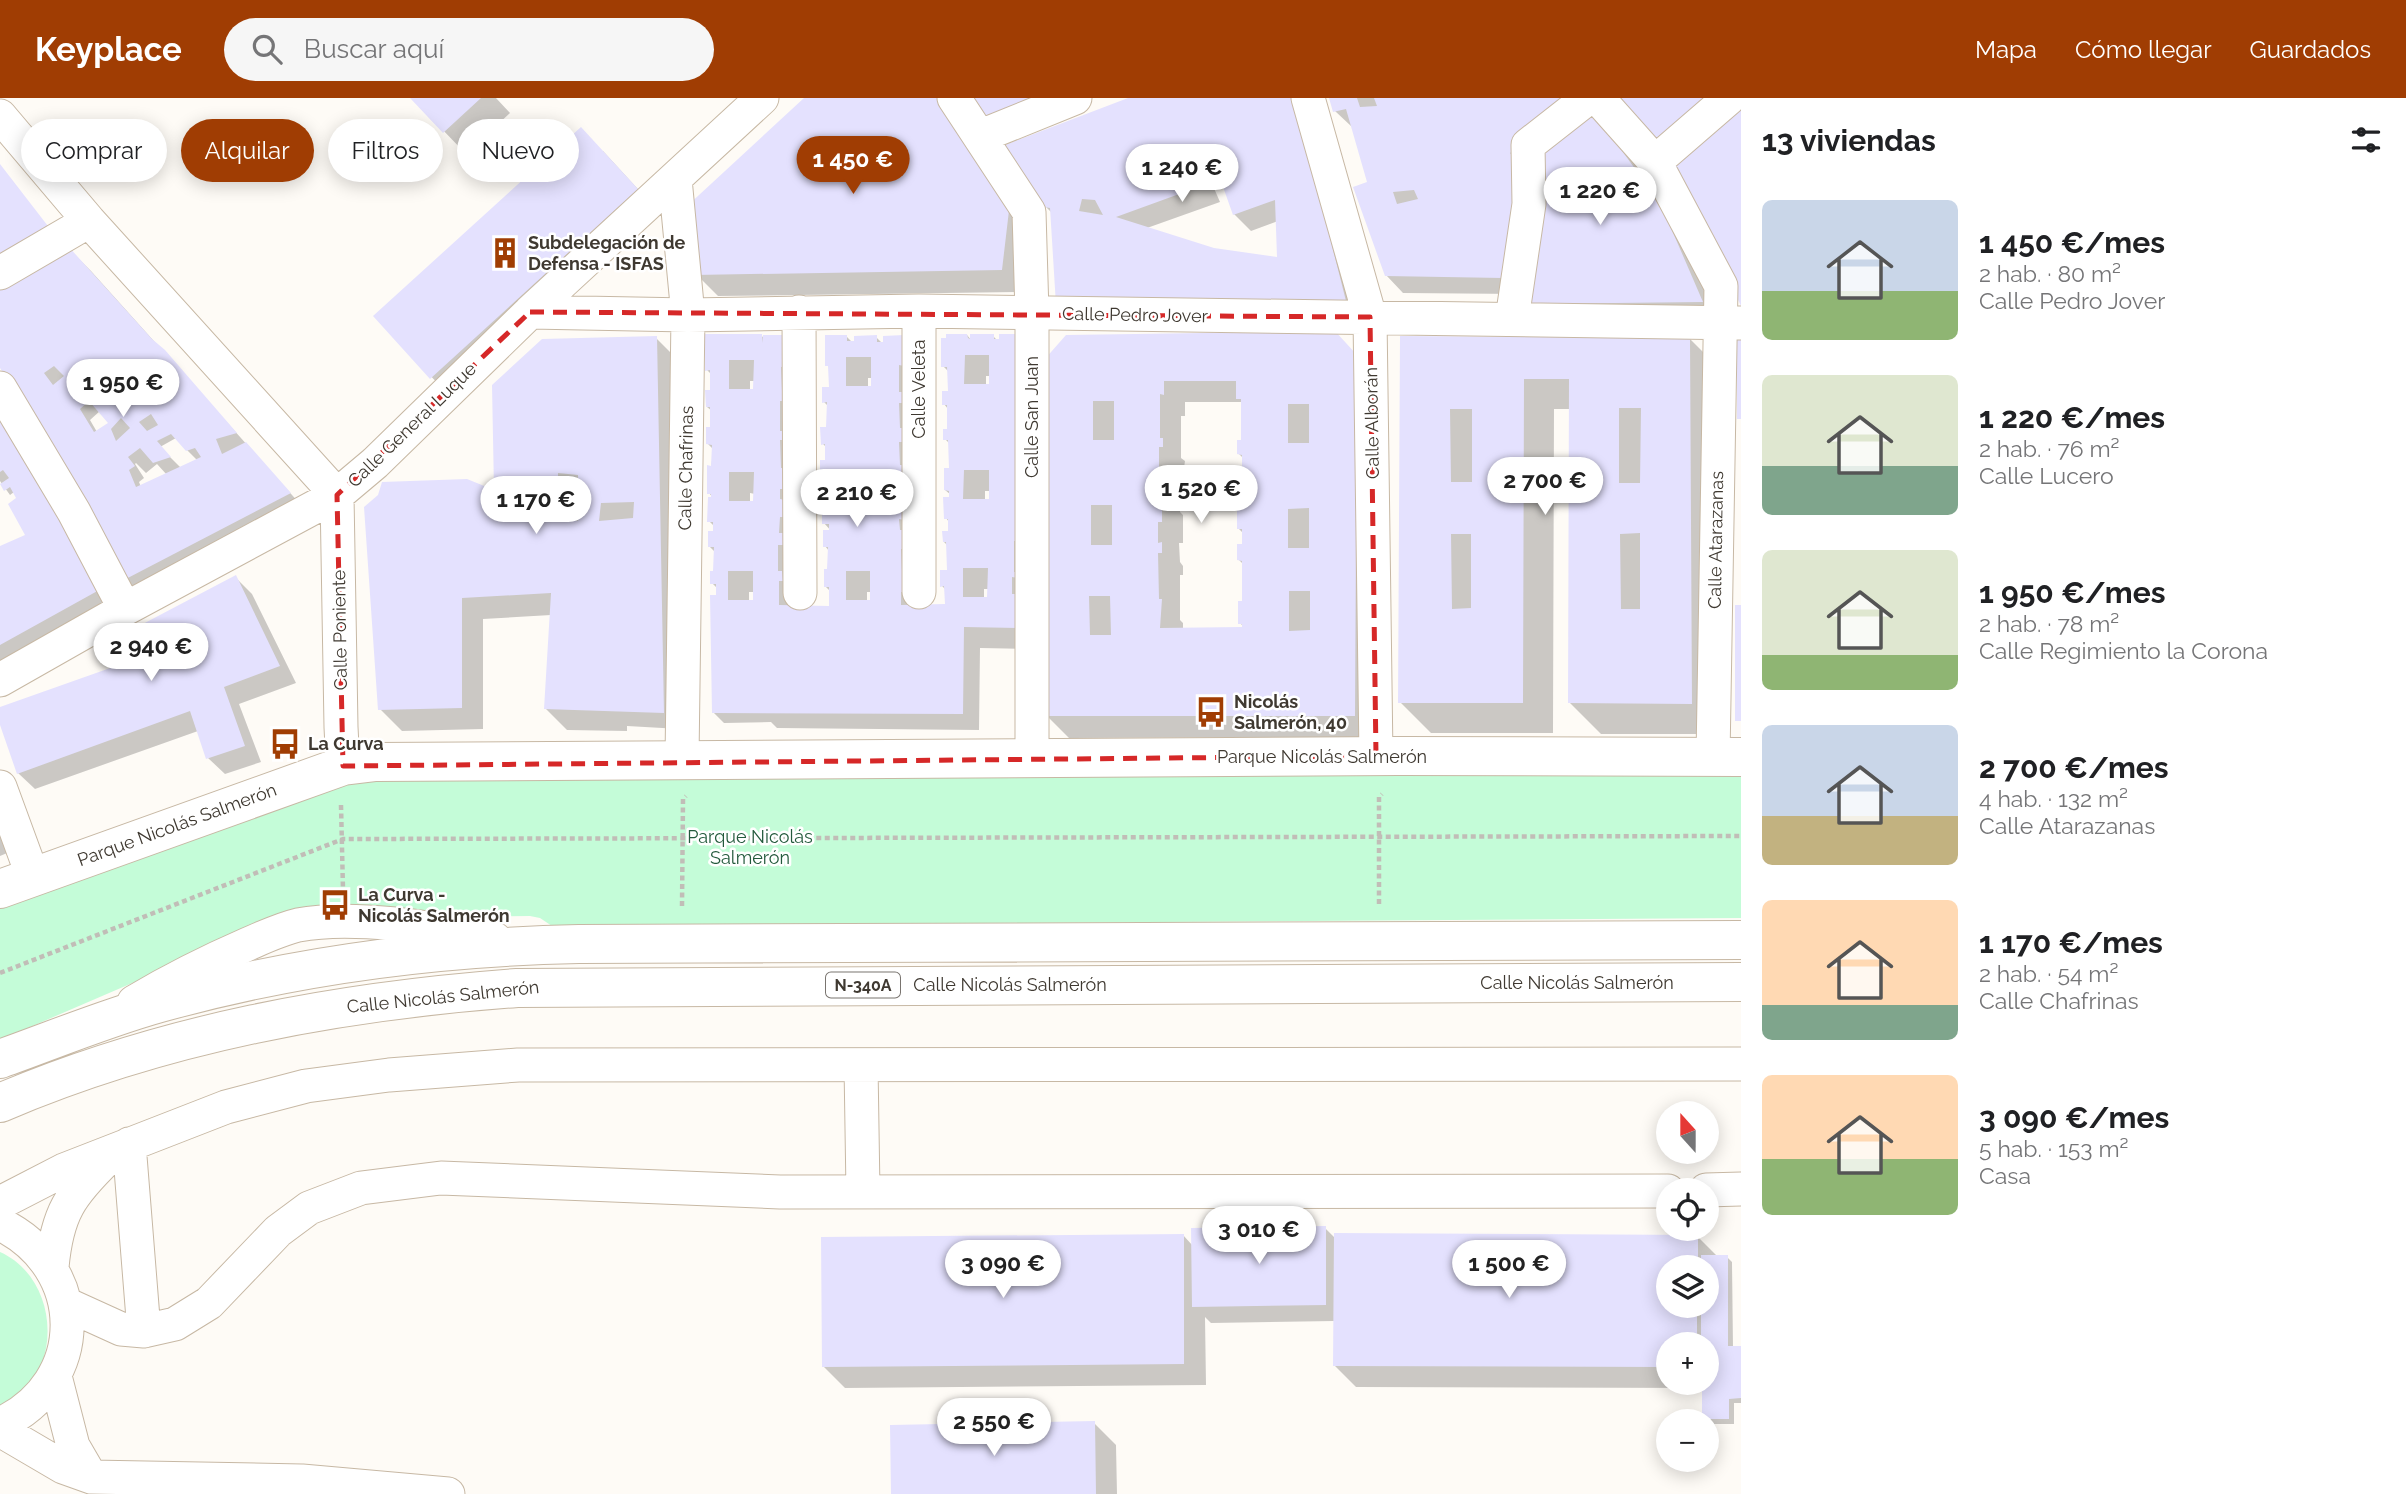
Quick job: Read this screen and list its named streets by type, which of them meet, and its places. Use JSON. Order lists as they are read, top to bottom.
{
  "streets": {
    "main road": ["Parque Nicolás Salmerón", "Calle Nicolás Salmerón", "N-340A"],
    "street": [
      "Calle Pedro Jover",
      "Calle Veleta",
      "Calle San Juan",
      "Calle Alborán",
      "Calle General Luque",
      "Calle Chafrinas",
      "Calle Atarazanas",
      "Calle Poniente"
    ]
  },
  "crossings": [
    ["Calle Pedro Jover", "Calle Veleta"],
    ["Calle Pedro Jover", "Calle San Juan"],
    ["Calle Pedro Jover", "Calle Alborán"],
    ["Calle Pedro Jover", "Calle General Luque"],
    ["Calle Pedro Jover", "Calle Chafrinas"],
    ["Calle Pedro Jover", "Calle Atarazanas"],
    ["Calle San Juan", "Parque Nicolás Salmerón"],
    ["Calle Alborán", "Parque Nicolás Salmerón"],
    ["Calle General Luque", "Calle Chafrinas"],
    ["Calle General Luque", "Calle Poniente"],
    ["Calle Chafrinas", "Parque Nicolás Salmerón"],
    ["Calle Atarazanas", "Parque Nicolás Salmerón"],
    ["Calle Poniente", "Parque Nicolás Salmerón"]
  ],
  "parks": ["Parque Nicolás Salmerón"],
  "places": {
    "building": ["Subdelegación de Defensa - ISFAS"],
    "bus stop": ["Nicolás Salmerón, 40", "La Curva", "La Curva - Nicolás Salmerón"]
  },
  "north": "top",
  "page": {
    "header": "Keyplace",
    "search": "Buscar aquí",
    "nav": ["Mapa", "Cómo llegar", "Guardados"],
    "heading": "13 viviendas",
    "chip": [
      "Comprar",
      "Alquilar",
      "Filtros",
      "Nuevo"
    ],
    "price": [
      "1 450 €",
      "1 240 €",
      "1 220 €",
      "1 950 €",
      "2 700 €",
      "1 520 €",
      "2 210 €",
      "1 170 €",
      "2 940 €",
      "3 010 €",
      "3 090 €",
      "1 500 €",
      "2 550 €"
    ],
    "list": [
      {
        "name": "1 450 €/mes",
        "note": "2 hab. · 80 m² · Calle Pedro Jover"
      },
      {
        "name": "1 220 €/mes",
        "note": "2 hab. · 76 m² · Calle Lucero"
      },
      {
        "name": "1 950 €/mes",
        "note": "2 hab. · 78 m² · Calle Regimiento la Corona"
      },
      {
        "name": "2 700 €/mes",
        "note": "4 hab. · 132 m² · Calle Atarazanas"
      },
      {
        "name": "1 170 €/mes",
        "note": "2 hab. · 54 m² · Calle Chafrinas"
      },
      {
        "name": "3 090 €/mes",
        "note": "5 hab. · 153 m² · Casa"
      }
    ],
    "map_buttons": ["+", "−"]
  }
}
